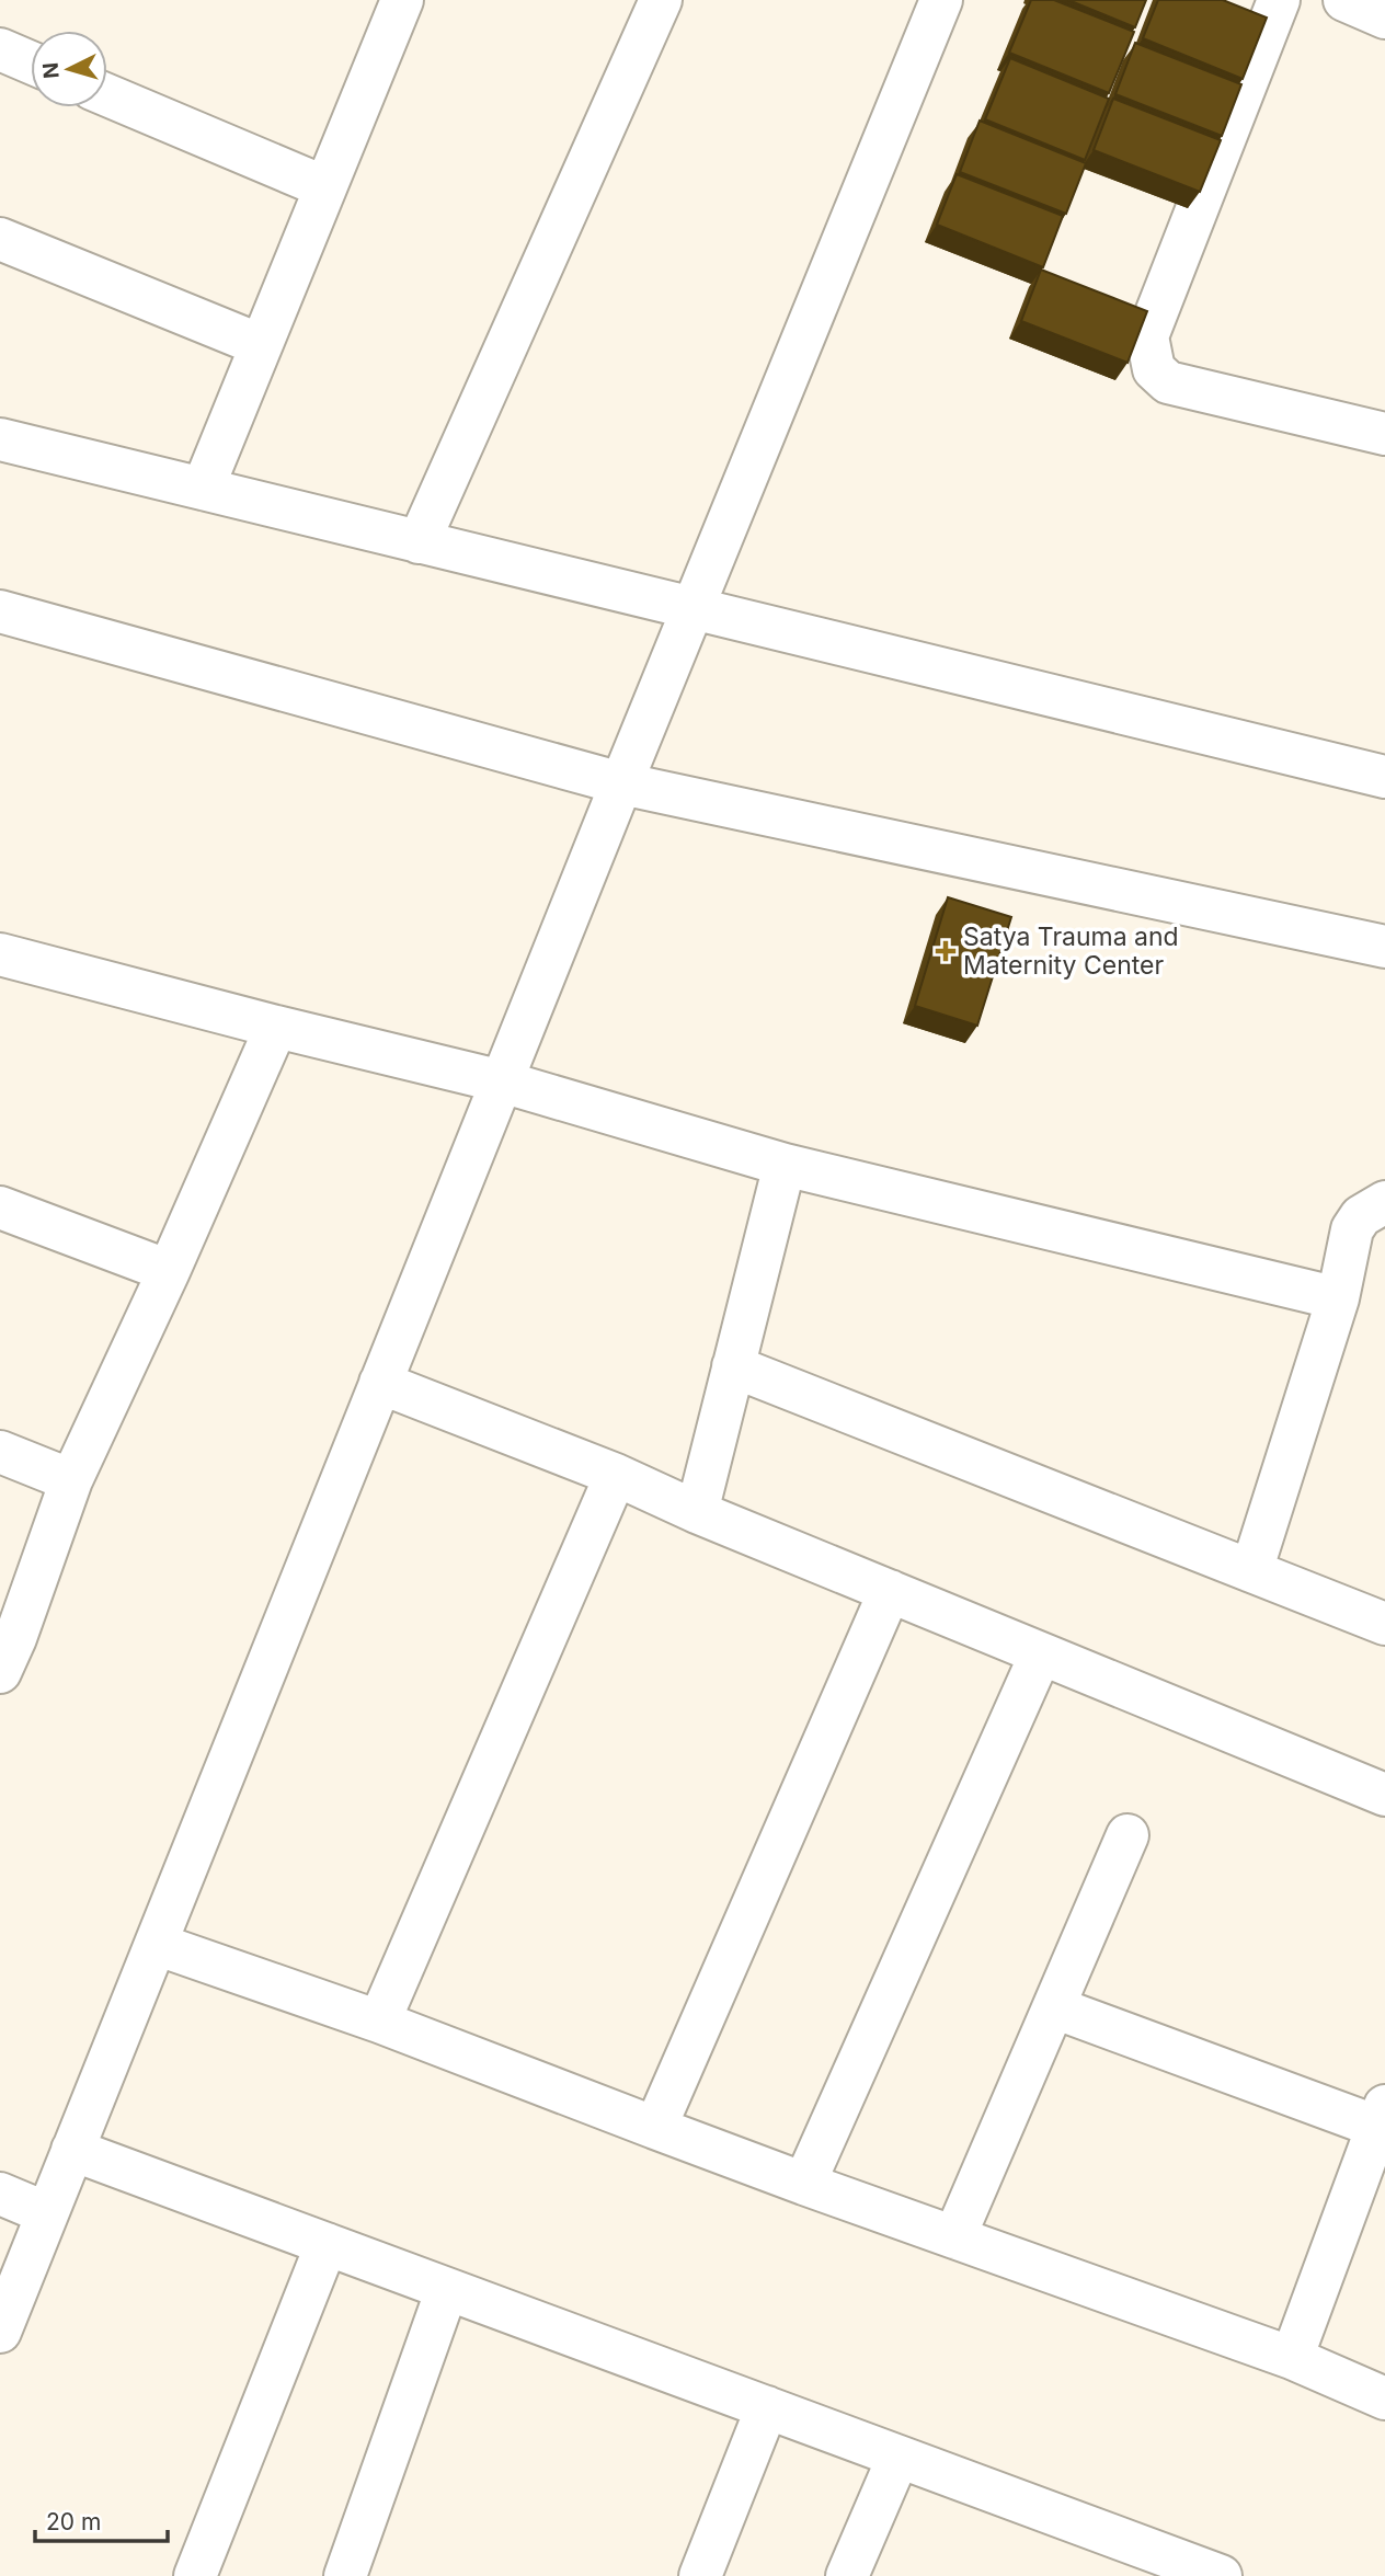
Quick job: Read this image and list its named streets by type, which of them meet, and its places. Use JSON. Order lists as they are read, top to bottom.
{
  "places": {
    "health": ["Satya Trauma and Maternity Center"]
  },
  "scale_bar": "20 m",
  "north": "left"
}
